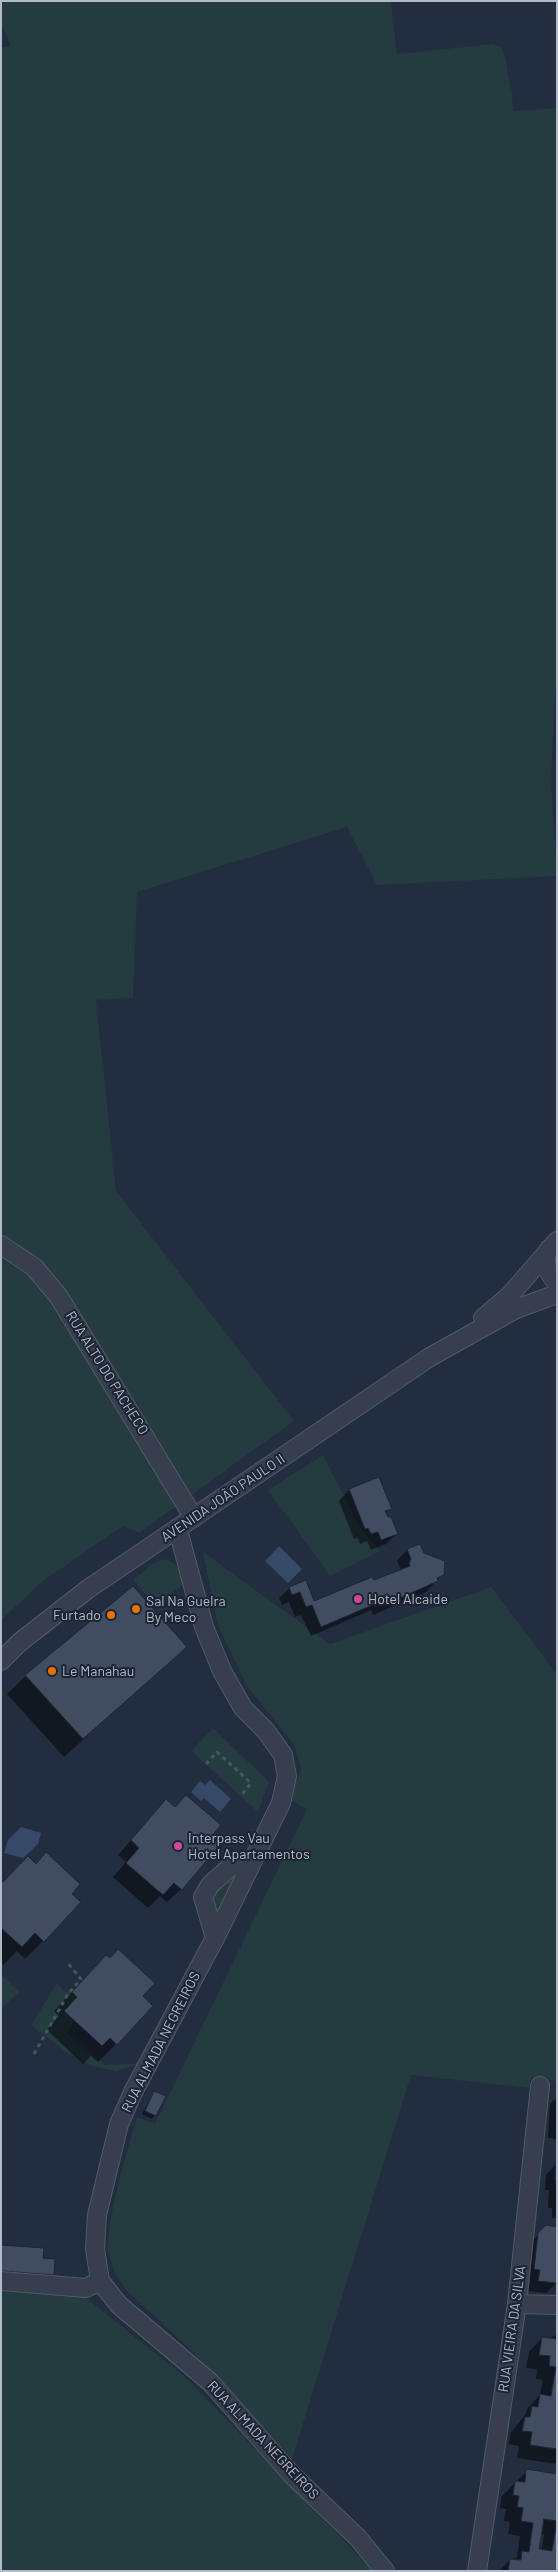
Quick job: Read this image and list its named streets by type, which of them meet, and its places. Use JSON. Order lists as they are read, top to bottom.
{
  "streets": {
    "street": [
      "RUA ALTO DO PACHECO",
      "AVENIDA JOÃO PAULO II",
      "RUA ALMADA NEGREIROS",
      "RUA VIEIRA DA SILVA"
    ]
  },
  "crossings": [
    ["RUA ALTO DO PACHECO", "AVENIDA JOÃO PAULO II"],
    ["AVENIDA JOÃO PAULO II", "RUA ALMADA NEGREIROS"]
  ],
  "places": [
    "Hotel Alcaide",
    "Sal Na Guelra By Meco",
    "Furtado",
    "Le Manahau",
    "Interpass Vau Hotel Apartamentos"
  ]
}
